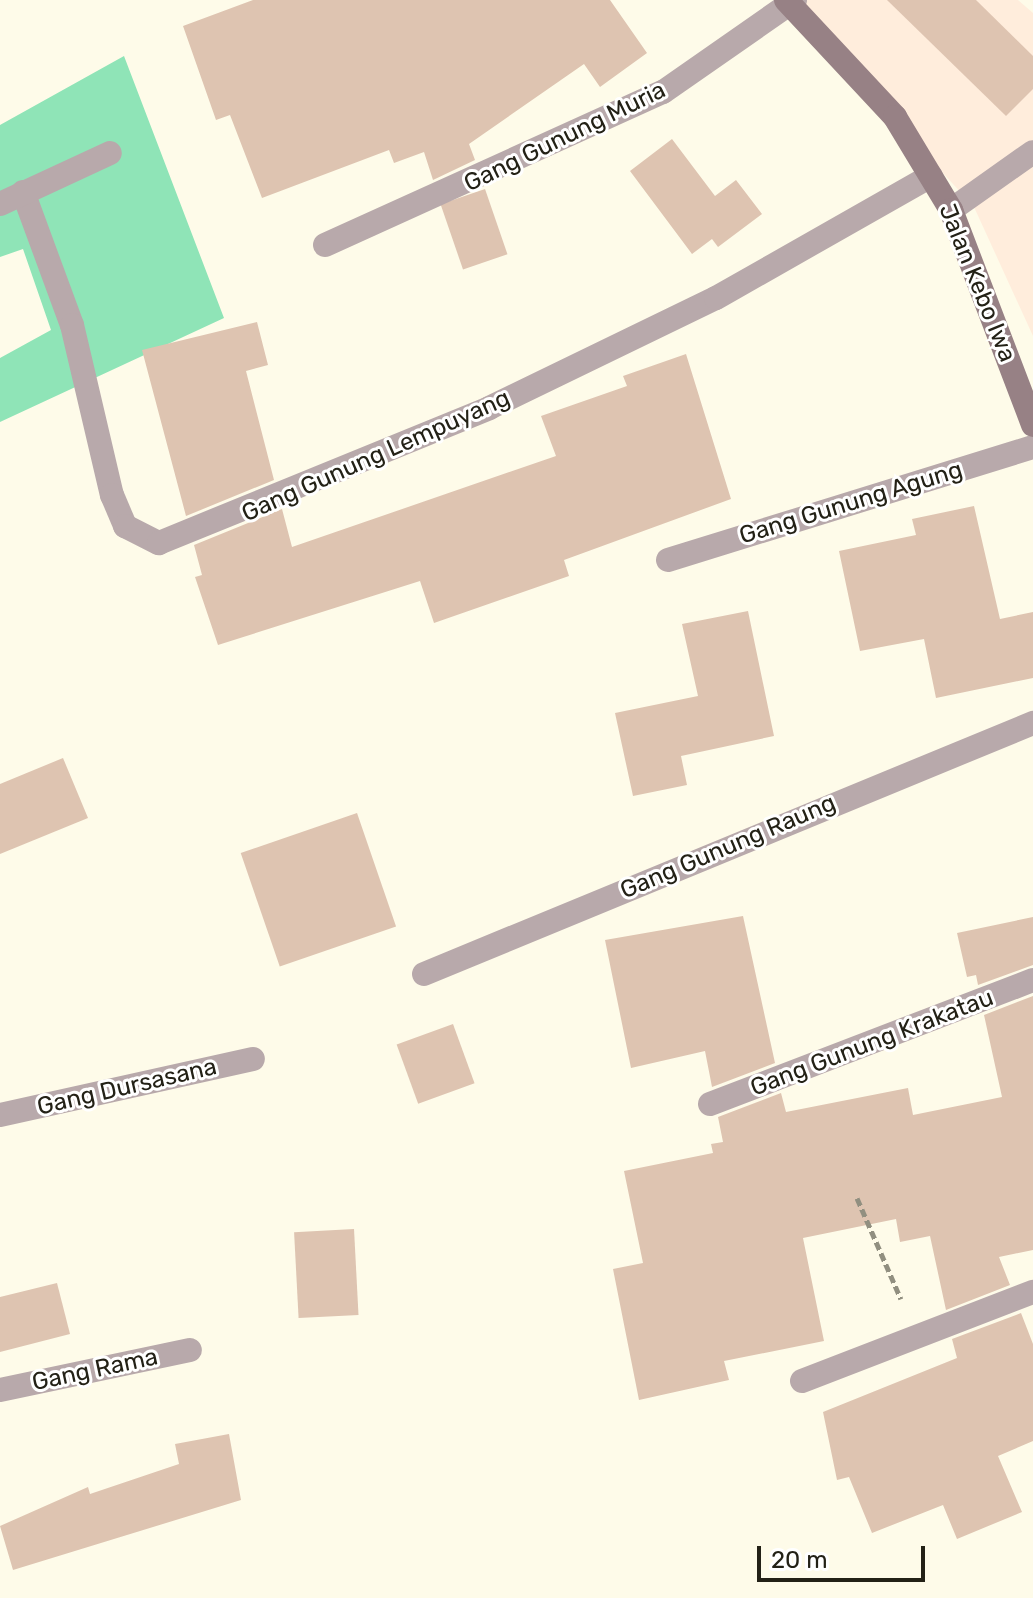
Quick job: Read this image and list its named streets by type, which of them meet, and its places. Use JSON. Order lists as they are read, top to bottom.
{
  "streets": {
    "street": [
      "Gang Gunung Muria",
      "Jalan Kebo Iwa",
      "Gang Gunung Lempuyang",
      "Gang Gunung Agung",
      "Gang Gunung Raung",
      "Gang Gunung Krakatau",
      "Gang Dursasana",
      "Gang Rama"
    ]
  },
  "crossings": [
    ["Gang Gunung Muria", "Jalan Kebo Iwa"],
    ["Jalan Kebo Iwa", "Gang Gunung Lempuyang"]
  ],
  "scale_bar": "20 m"
}
